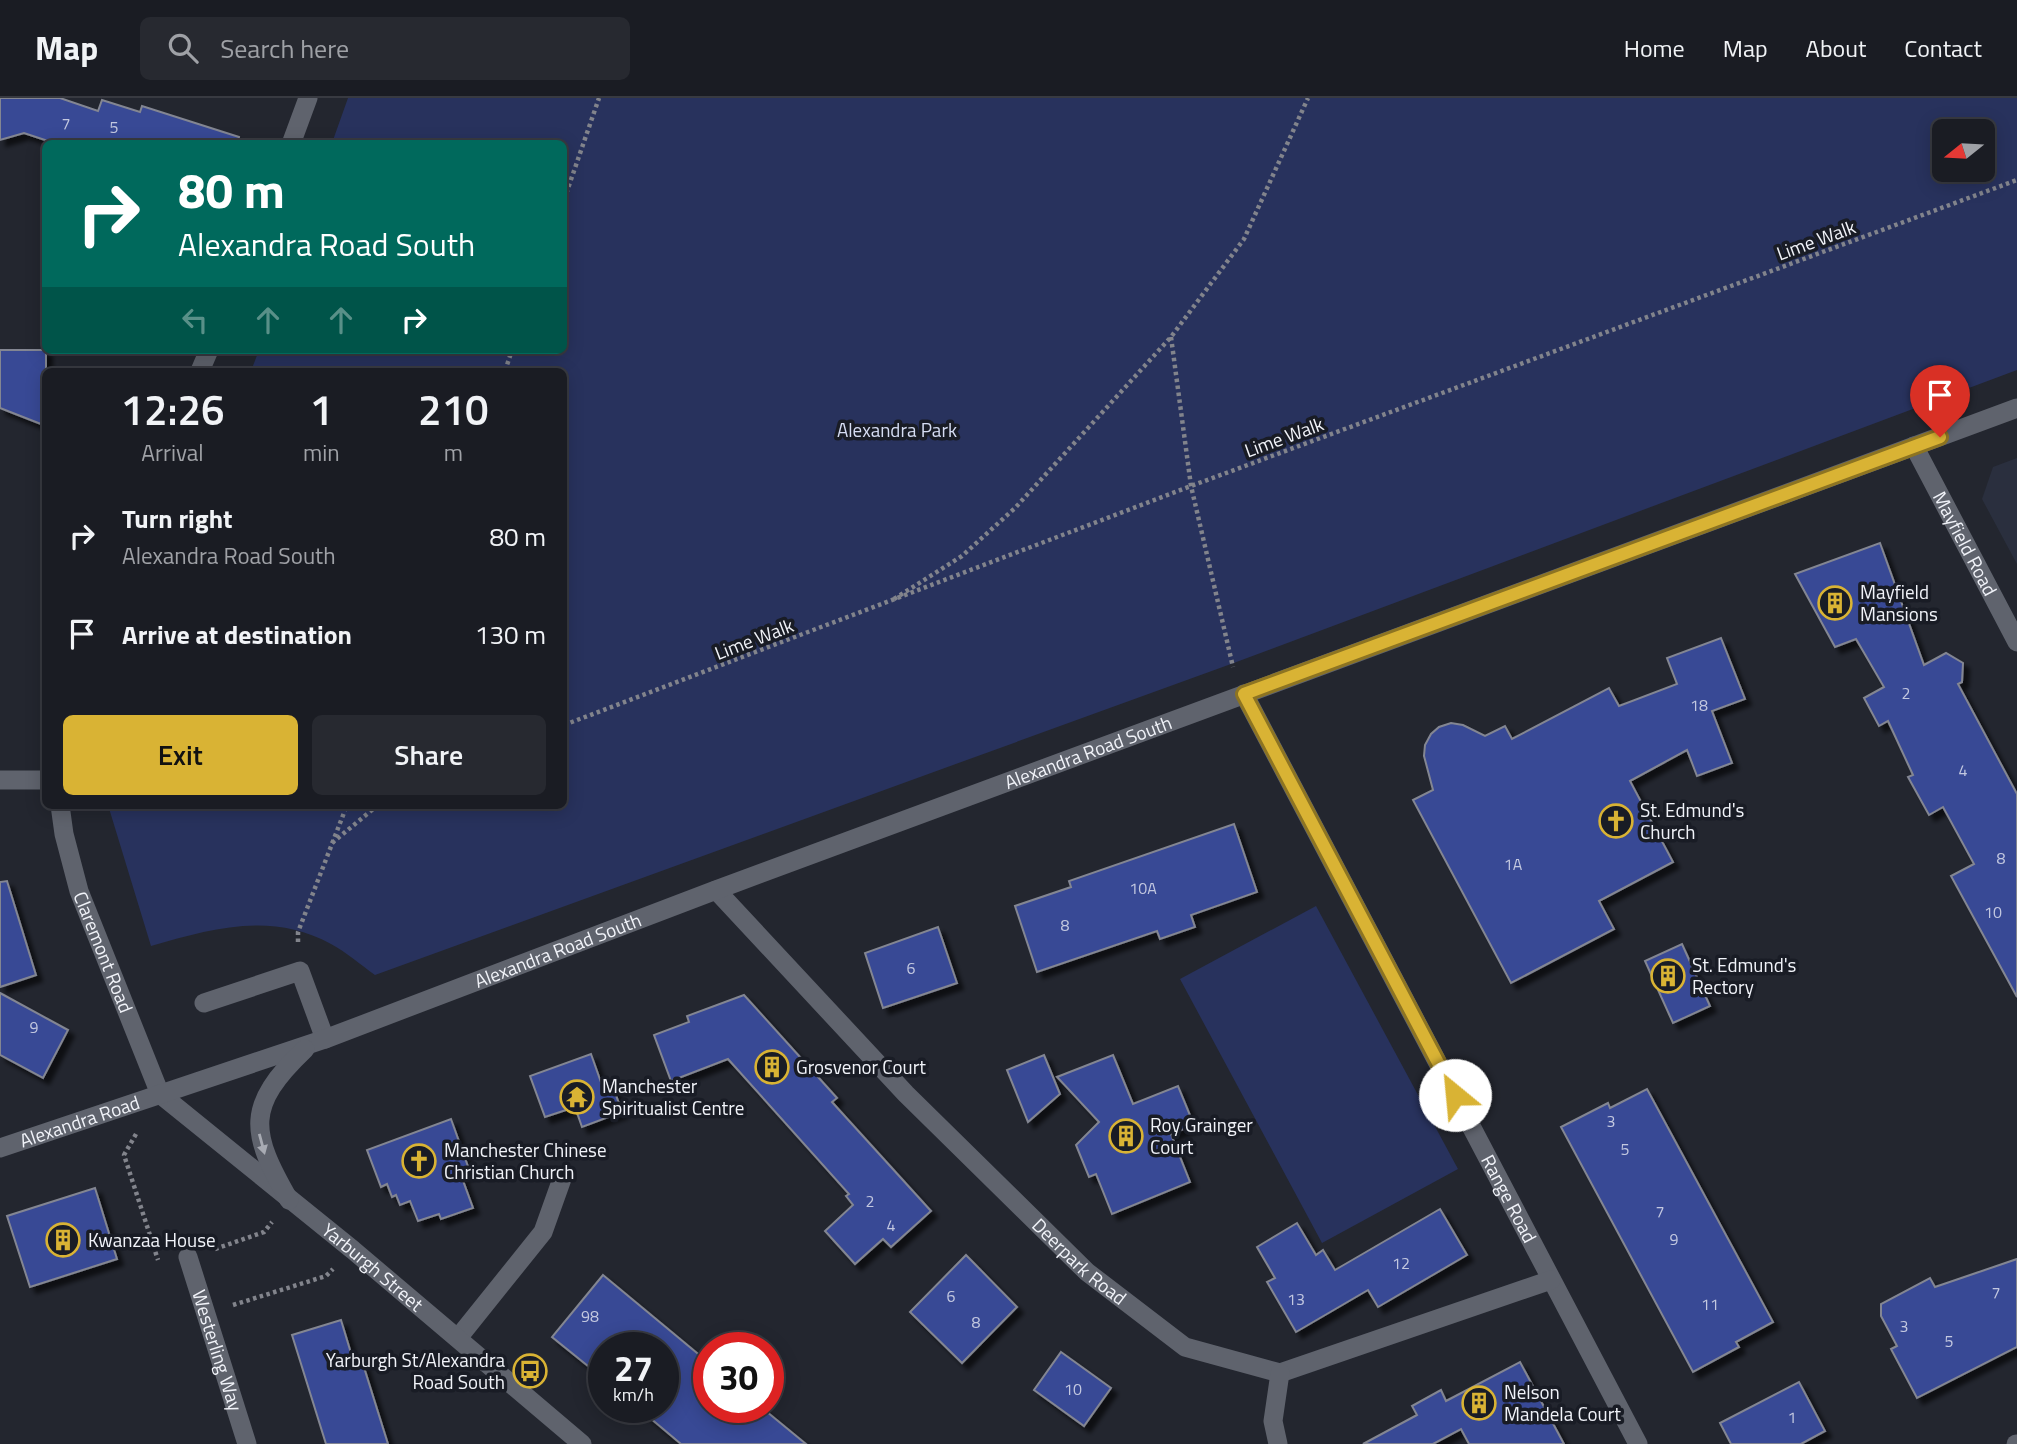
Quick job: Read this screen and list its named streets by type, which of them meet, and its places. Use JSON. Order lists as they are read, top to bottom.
{
  "streets": {
    "street": [
      "Mayfield Road",
      "Alexandra Road South",
      "Claremont Road",
      "Alexandra Road",
      "Range Road",
      "Deerpark Road",
      "Yarburgh Street",
      "Westerling Way"
    ],
    "path": ["Lime Walk"]
  },
  "crossings": [
    ["Mayfield Road", "Alexandra Road South"],
    ["Alexandra Road South", "Claremont Road"],
    ["Alexandra Road South", "Alexandra Road"],
    ["Alexandra Road South", "Range Road"],
    ["Alexandra Road South", "Deerpark Road"],
    ["Alexandra Road South", "Yarburgh Street"],
    ["Claremont Road", "Alexandra Road"],
    ["Claremont Road", "Yarburgh Street"],
    ["Alexandra Road", "Yarburgh Street"]
  ],
  "parks": ["Alexandra Park"],
  "places": {
    "building": [
      "Mayfield Mansions",
      "St. Edmund's Rectory",
      "Grosvenor Court",
      "Roy Grainger Court",
      "Kwanzaa House",
      "Nelson Mandela Court"
    ],
    "church": ["St. Edmund's Church", "Manchester Chinese Christian Church"],
    "temple": ["Manchester Spiritualist Centre"],
    "bus stop": ["Yarburgh St/Alexandra Road South"]
  },
  "house_numbers": [
    "7",
    "5",
    "2",
    "18",
    "4",
    "8",
    "1A",
    "10A",
    "10",
    "8",
    "6",
    "9",
    "3",
    "5",
    "2",
    "7",
    "4",
    "9",
    "12",
    "7",
    "6",
    "13",
    "11",
    "98",
    "8",
    "3",
    "5",
    "10",
    "1"
  ],
  "north": "left",
  "page": {
    "header": "Map",
    "search": "Search here",
    "nav": [
      "Home",
      "Map",
      "About",
      "Contact"
    ],
    "turn": ["80 m", "Alexandra Road South"],
    "eta": [
      "12:26",
      "Arrival",
      "1",
      "min",
      "210",
      "m"
    ],
    "list": [
      {
        "name": "Turn right",
        "note": "Alexandra Road South",
        "value": "80 m"
      },
      {
        "name": "Arrive at destination",
        "value": "130 m"
      }
    ],
    "buttons": ["Exit", "Share"],
    "speed": "27 km/h",
    "limit": "30"
  }
}
